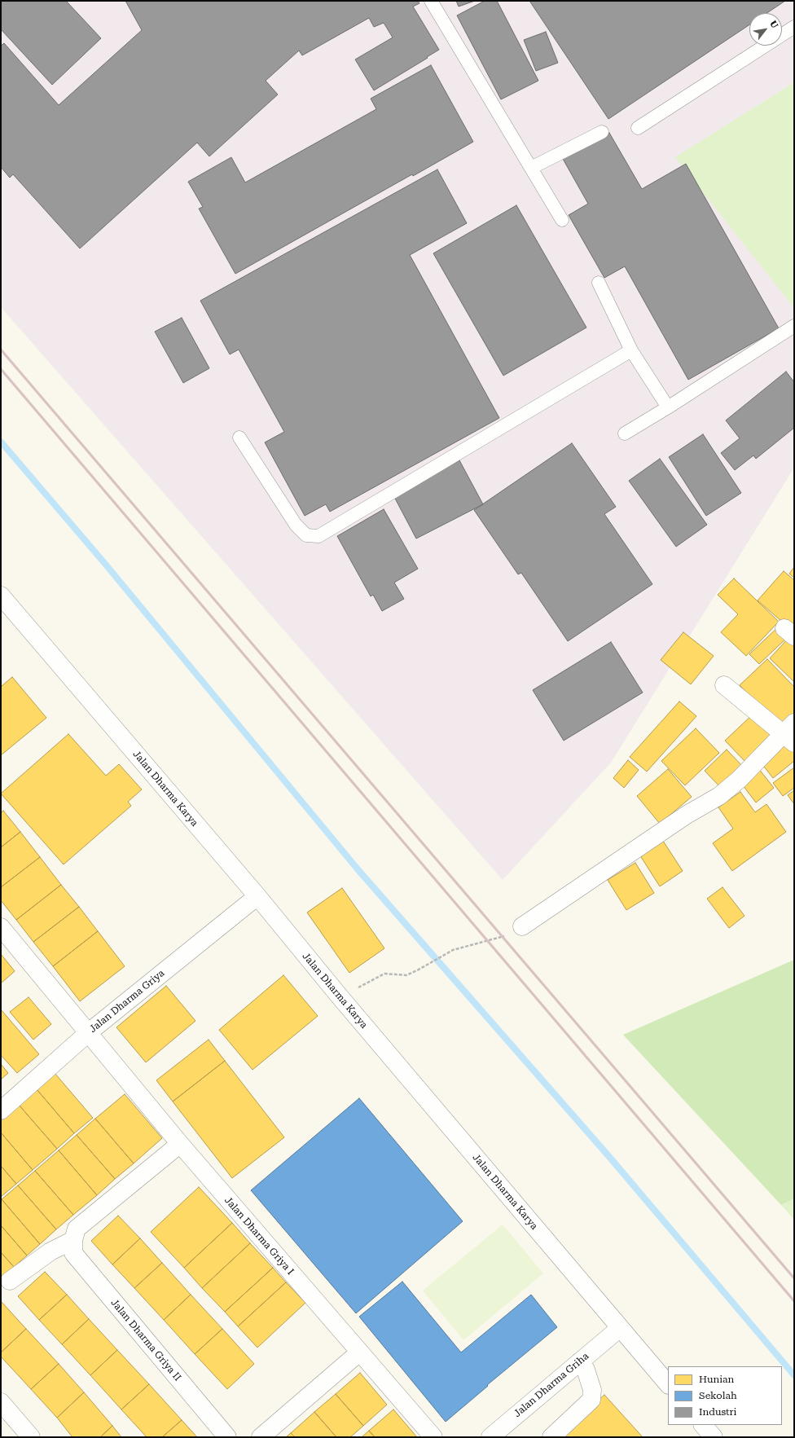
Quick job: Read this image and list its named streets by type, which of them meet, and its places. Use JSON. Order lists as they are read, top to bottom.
{
  "streets": {
    "street": [
      "Jalan Dharma Karya",
      "Jalan Dharma Griya",
      "Jalan Dharma Griya I",
      "Jalan Dharma Griya II",
      "Jalan Dharma Griha"
    ]
  },
  "crossings": [
    ["Jalan Dharma Karya", "Jalan Dharma Griya"],
    ["Jalan Dharma Karya", "Jalan Dharma Griha"],
    ["Jalan Dharma Griya", "Jalan Dharma Griya I"]
  ],
  "legend": ["Hunian", "Sekolah", "Industri"],
  "north": "top right"
}
